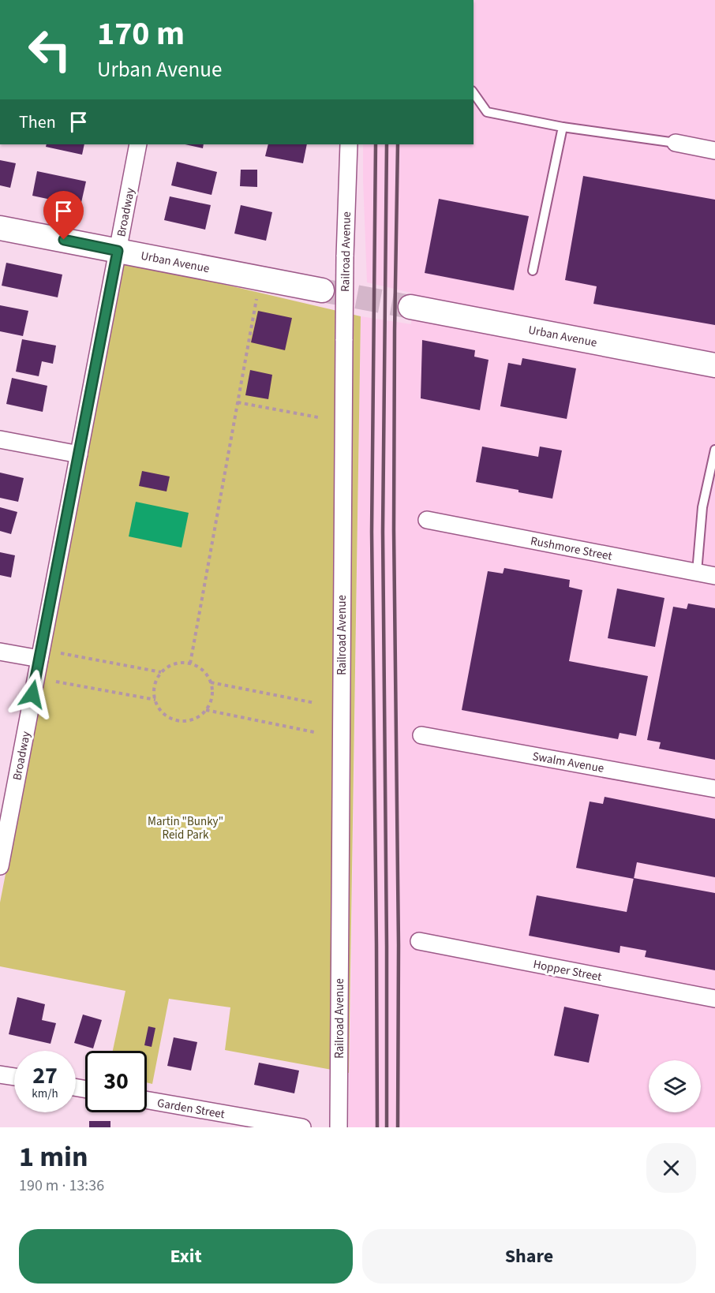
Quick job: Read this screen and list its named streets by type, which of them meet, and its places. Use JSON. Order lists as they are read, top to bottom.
{
  "streets": {
    "street": [
      "Broadway",
      "Railroad Avenue",
      "Urban Avenue",
      "Rushmore Street",
      "Swalm Avenue",
      "Hopper Street",
      "Garden Street"
    ]
  },
  "crossings": [
    ["Broadway", "Urban Avenue"]
  ],
  "parks": ["Martin \"Bunky\" Reid Park"],
  "page": {
    "turn": ["170 m", "Urban Avenue"],
    "then": "Then",
    "speed": "27 km/h",
    "limit": "30",
    "heading": ["1 min", "190 m · 13:36"],
    "buttons": ["Exit", "Share"]
  }
}
